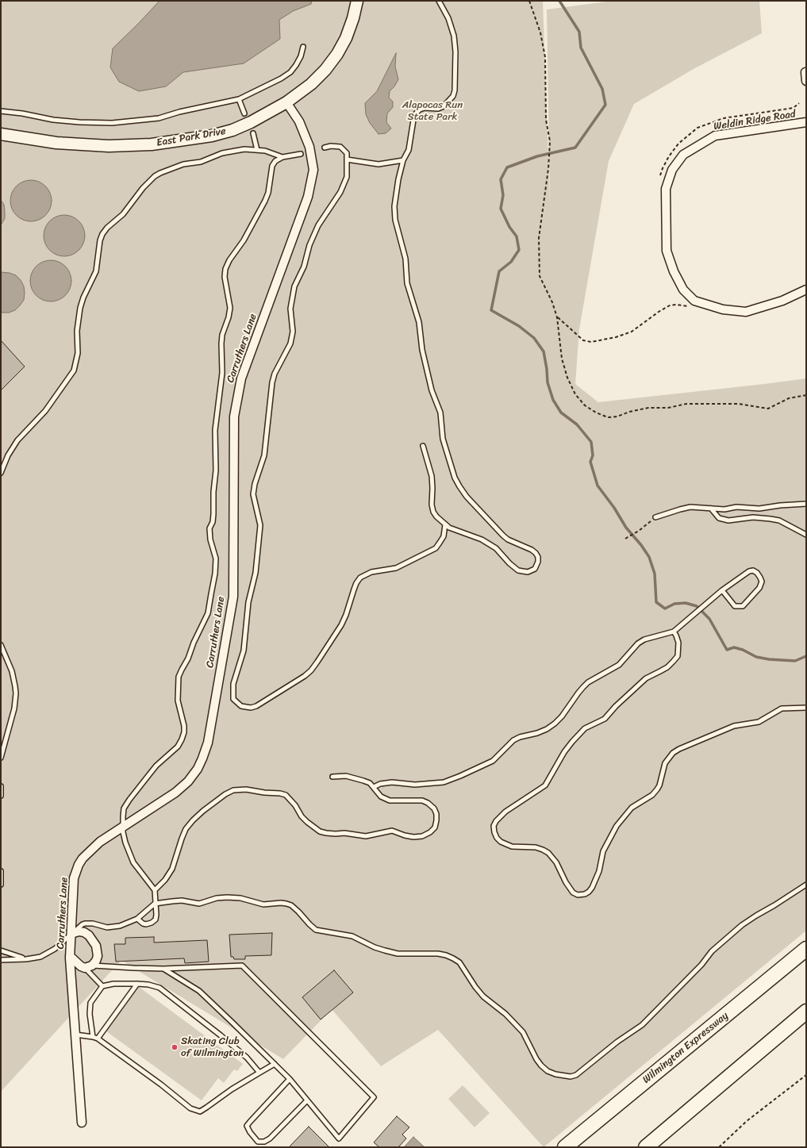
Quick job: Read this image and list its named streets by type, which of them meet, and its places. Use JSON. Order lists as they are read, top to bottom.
{
  "streets": {
    "highway": ["Wilmington Expressway"],
    "street": ["Weldin Ridge Road", "East Park Drive", "Carruthers Lane"]
  },
  "crossings": [
    ["East Park Drive", "Carruthers Lane"]
  ],
  "parks": ["Alapocas Run State Park"],
  "places": ["Skating Club of Wilmington"]
}
